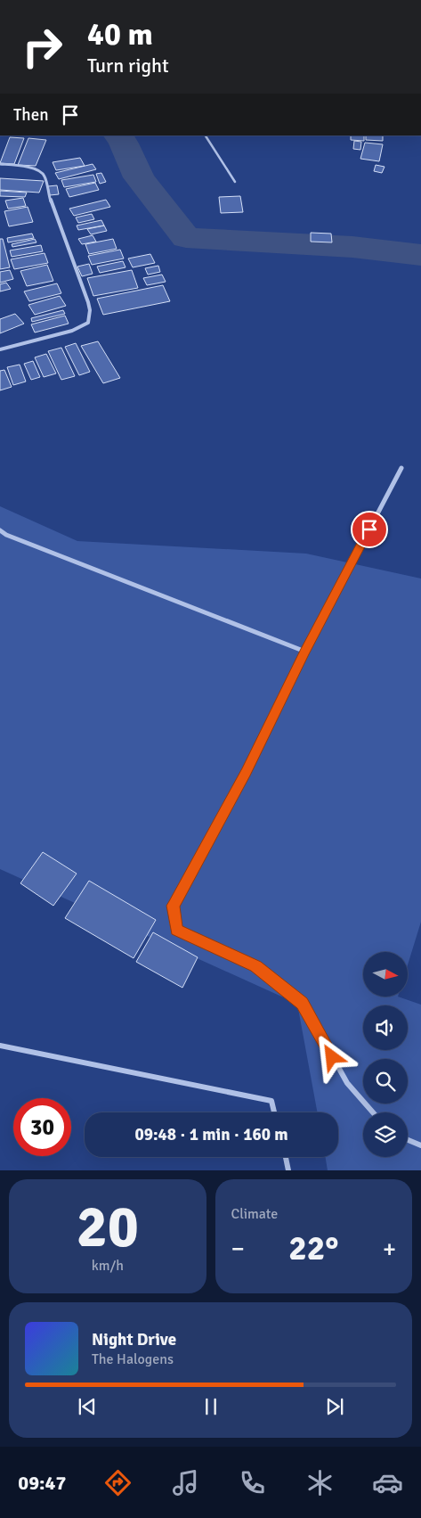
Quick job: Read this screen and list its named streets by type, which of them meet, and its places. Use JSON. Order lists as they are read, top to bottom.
{
  "north": "right",
  "page": {
    "turn": ["40 m", "Turn right"],
    "then": "Then",
    "limit": "30",
    "trip": "09:48 · 1 min · 160 m",
    "tile": [
      ["20", "km/h"],
      "Climate"
    ],
    "heat": ["−", "22°", "+"],
    "song": ["Night Drive", "The Halogens"],
    "tabs": "09:47"
  }
}
